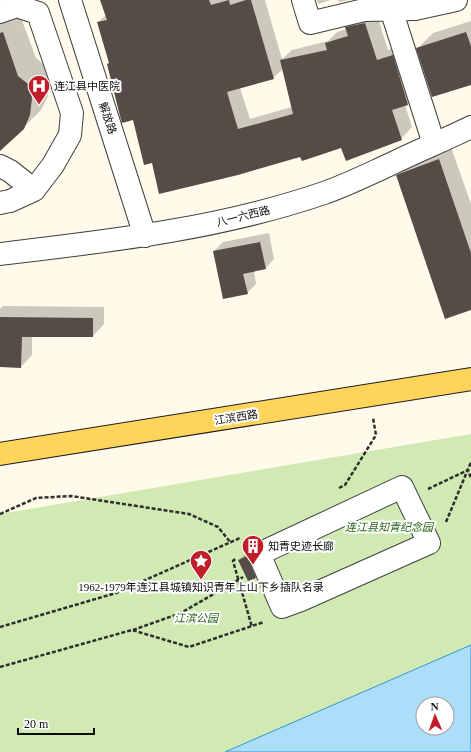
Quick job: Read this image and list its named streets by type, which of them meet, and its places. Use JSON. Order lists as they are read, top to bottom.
{
  "streets": {
    "main road": ["江滨西路"],
    "street": ["解放路", "八一六西路"]
  },
  "crossings": [
    ["解放路", "八一六西路"]
  ],
  "parks": ["连江县知青纪念园", "江滨公园"],
  "places": {
    "hospital": ["连江县中医院"],
    "building": ["知青史迹长廊"],
    "place": ["1962-1979年连江县城镇知识青年上山下乡插队名录"]
  },
  "scale_bar": "20 m",
  "north": "top"
}
